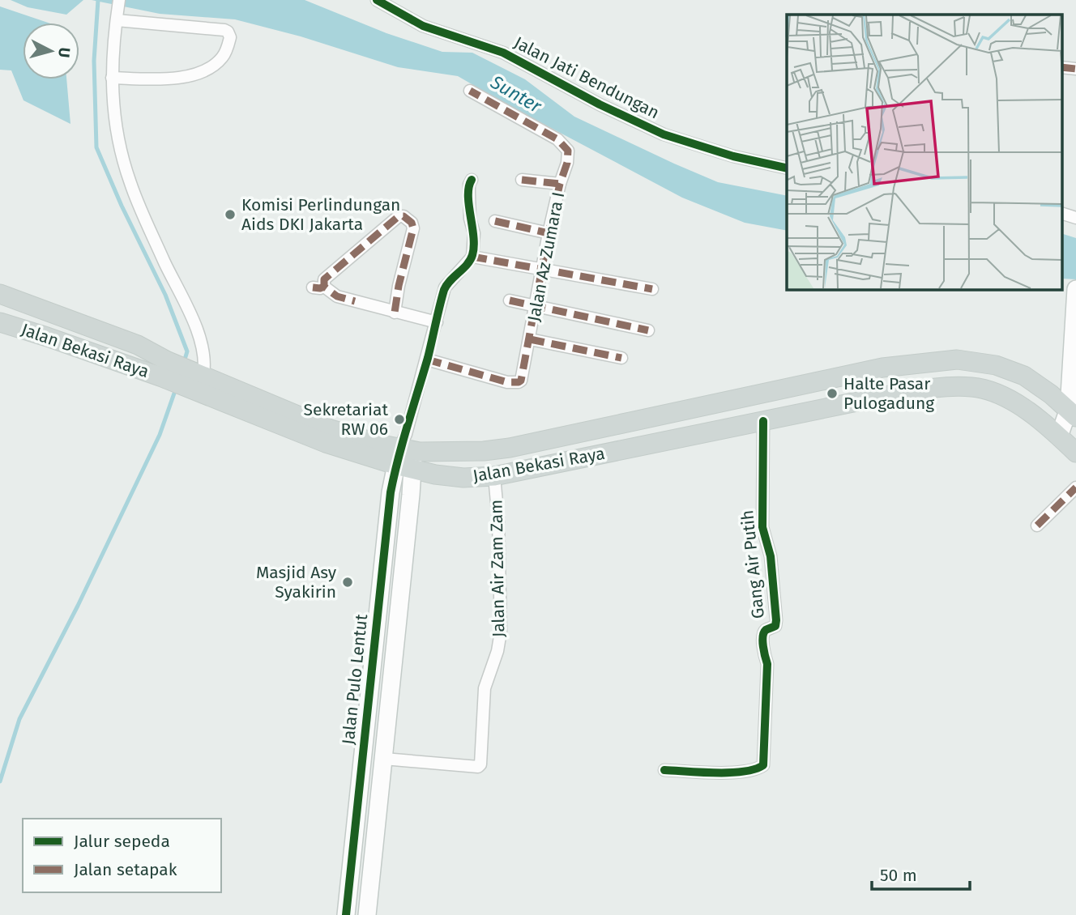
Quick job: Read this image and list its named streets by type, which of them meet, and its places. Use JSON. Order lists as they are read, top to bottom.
{
  "streets": {
    "main road": ["Jalan Bekasi Raya"],
    "street": [
      "Jalan Jati Bendungan",
      "Jalan Az Zumara I",
      "Gang Air Putih",
      "Jalan Air Zam Zam",
      "Jalan Pulo Lentut"
    ]
  },
  "crossings": [
    ["Jalan Bekasi Raya", "Gang Air Putih"],
    ["Jalan Bekasi Raya", "Jalan Air Zam Zam"],
    ["Jalan Bekasi Raya", "Jalan Pulo Lentut"]
  ],
  "water": ["Sunter"],
  "places": [
    "Komisi Perlindungan Aids DKI Jakarta",
    "Halte Pasar Pulogadung",
    "Sekretariat RW 06",
    "Masjid Asy Syakirin"
  ],
  "legend": ["Jalur sepeda", "Jalan setapak"],
  "scale_bar": "50 m",
  "north": "right"
}
